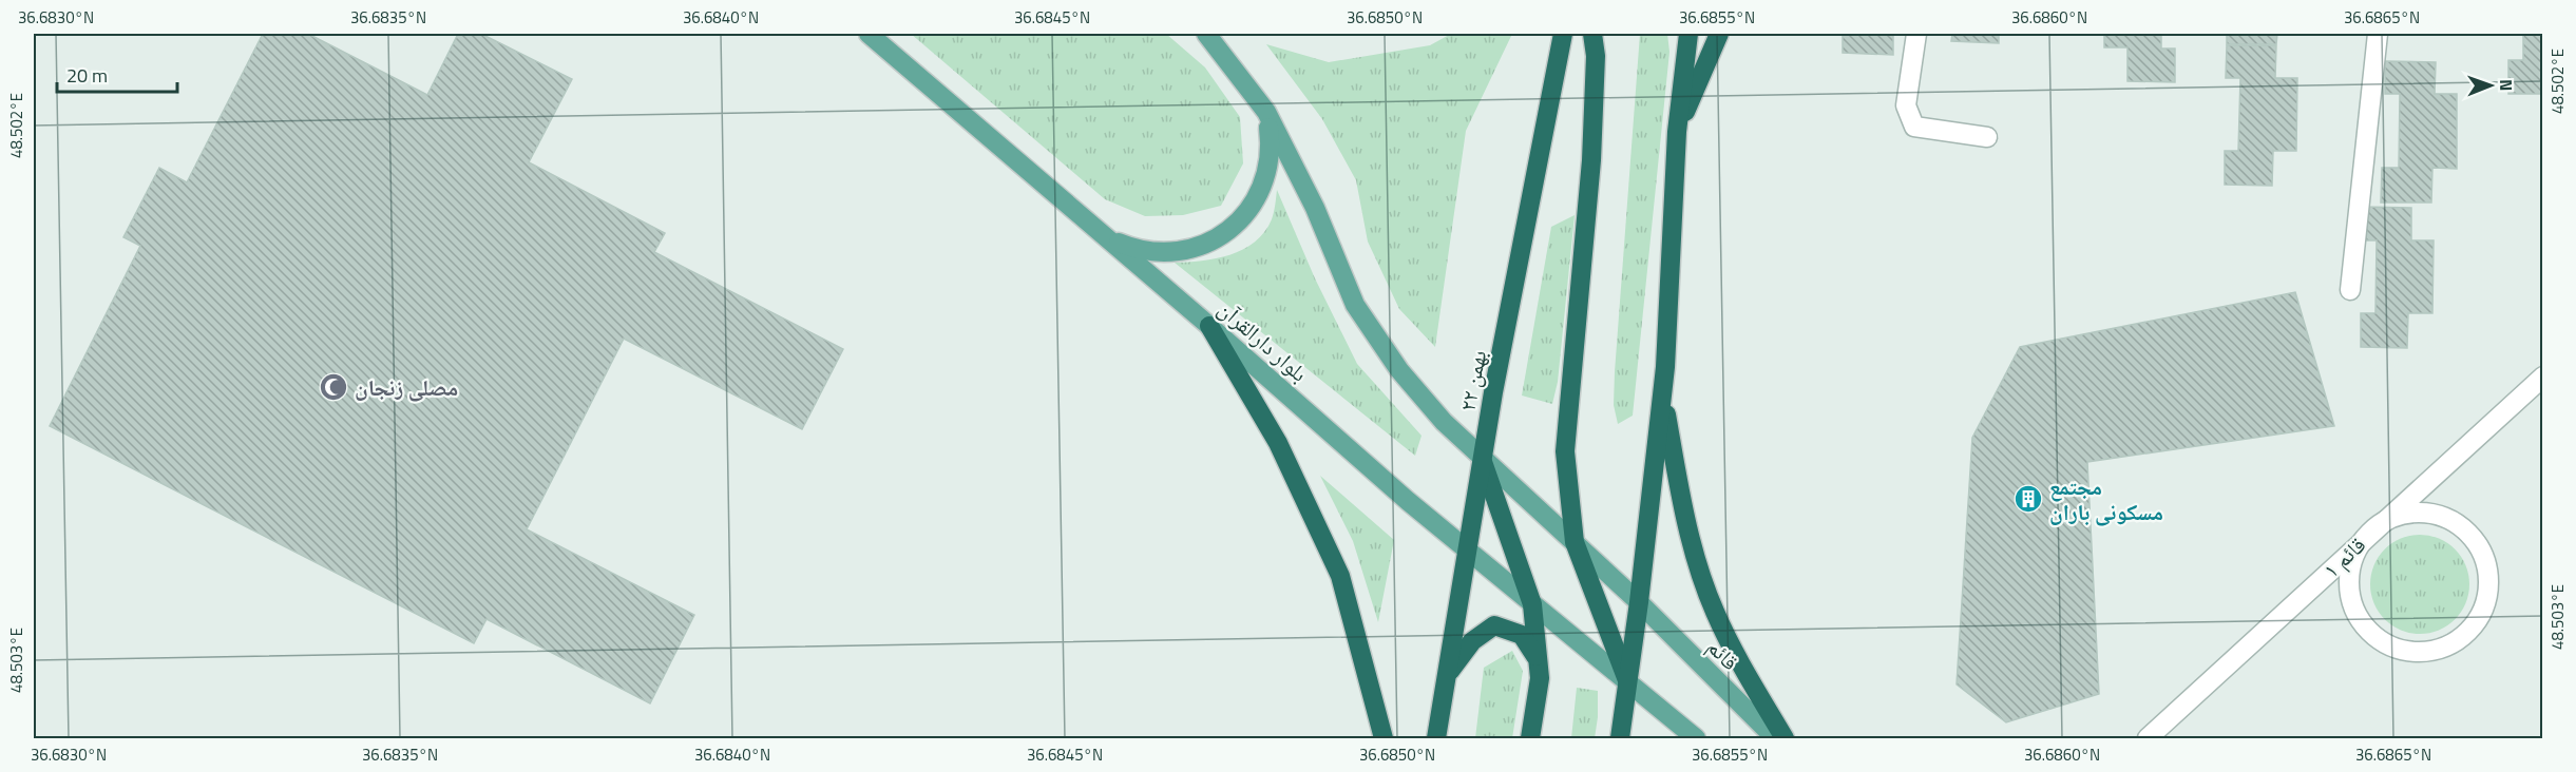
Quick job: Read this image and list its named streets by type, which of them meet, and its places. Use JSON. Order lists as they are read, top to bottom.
{
  "streets": {
    "highway": ["۲۲ بهمن"],
    "main road": ["بلوار دارالقرآن", "قائم"],
    "street": ["قائم ۱"]
  },
  "crossings": [
    ["بلوار دارالقرآن", "۲۲ بهمن"]
  ],
  "places": {
    "mosque": ["مصلی زنجان"],
    "building": ["مجتمع مسکونی باران"]
  },
  "scale_bar": "20 m",
  "north": "right",
  "coordinates": [
    "36.6830°N",
    "36.6835°N",
    "36.6840°N",
    "36.6845°N",
    "36.6850°N",
    "36.6855°N",
    "36.6860°N",
    "36.6865°N",
    "48.502°E",
    "48.503°E"
  ]
}
